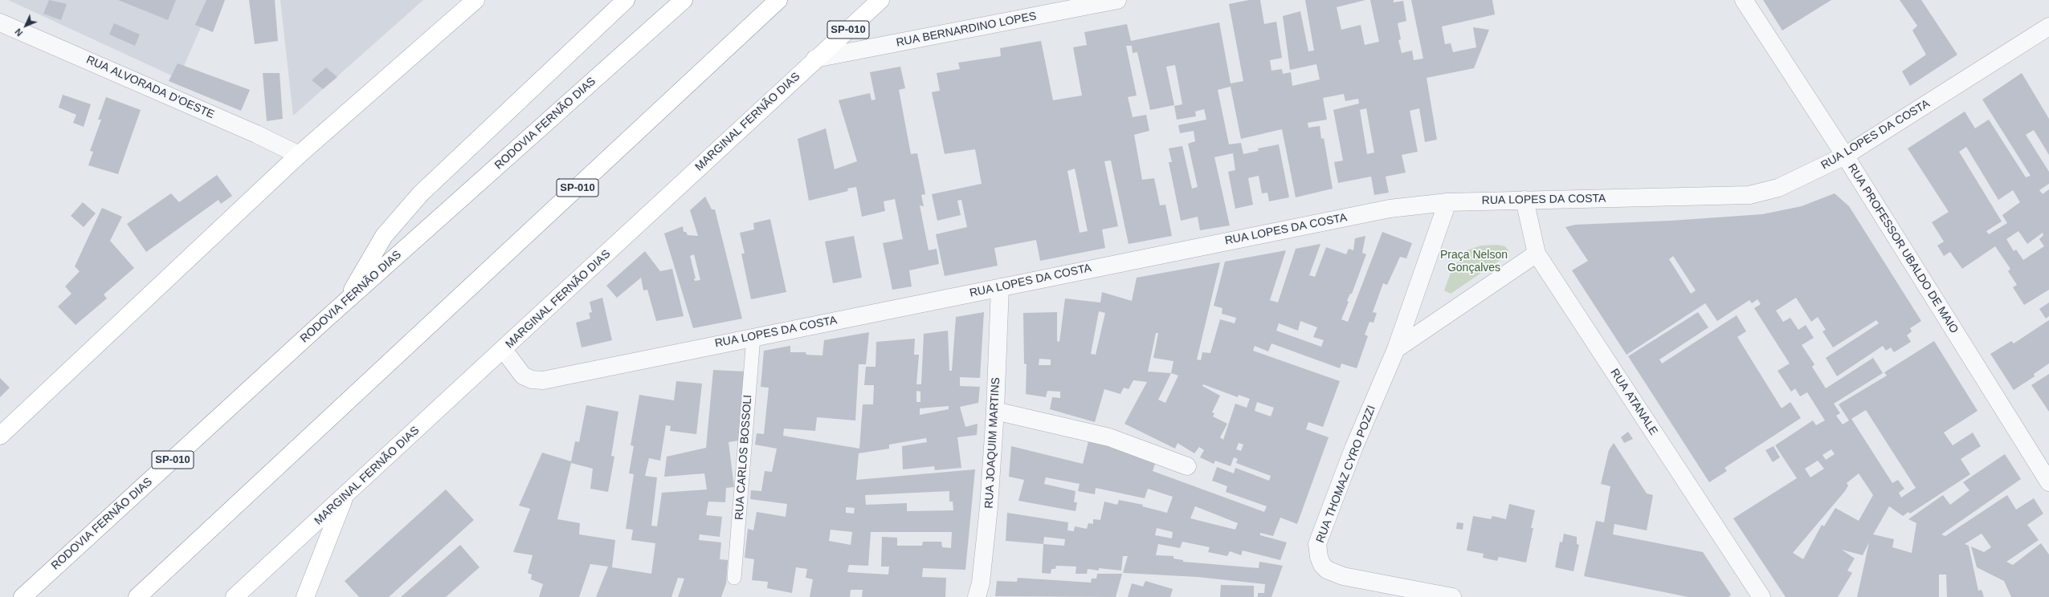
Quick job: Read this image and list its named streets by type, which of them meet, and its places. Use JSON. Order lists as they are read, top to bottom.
{
  "streets": {
    "main road": ["SP-010", "MARGINAL FERNÃO DIAS", "RODOVIA FERNÃO DIAS"],
    "street": [
      "RUA BERNARDINO LOPES",
      "RUA ALVORADA D'OESTE",
      "RUA LOPES DA COSTA",
      "RUA PROFESSOR UBALDO DE MAIO",
      "RUA ATANALE",
      "RUA JOAQUIM MARTINS",
      "RUA THOMAZ CYRO POZZI"
    ],
    "lane": ["RUA CARLOS BOSSOLI"]
  },
  "crossings": [
    ["RUA BERNARDINO LOPES", "MARGINAL FERNÃO DIAS"],
    ["MARGINAL FERNÃO DIAS", "RUA LOPES DA COSTA"],
    ["RUA LOPES DA COSTA", "RUA PROFESSOR UBALDO DE MAIO"],
    ["RUA LOPES DA COSTA", "RUA ATANALE"],
    ["RUA LOPES DA COSTA", "RUA JOAQUIM MARTINS"],
    ["RUA LOPES DA COSTA", "RUA CARLOS BOSSOLI"],
    ["RUA LOPES DA COSTA", "RUA THOMAZ CYRO POZZI"]
  ],
  "parks": ["Praça Nelson Gonçalves"],
  "north": "bottom left"
}
